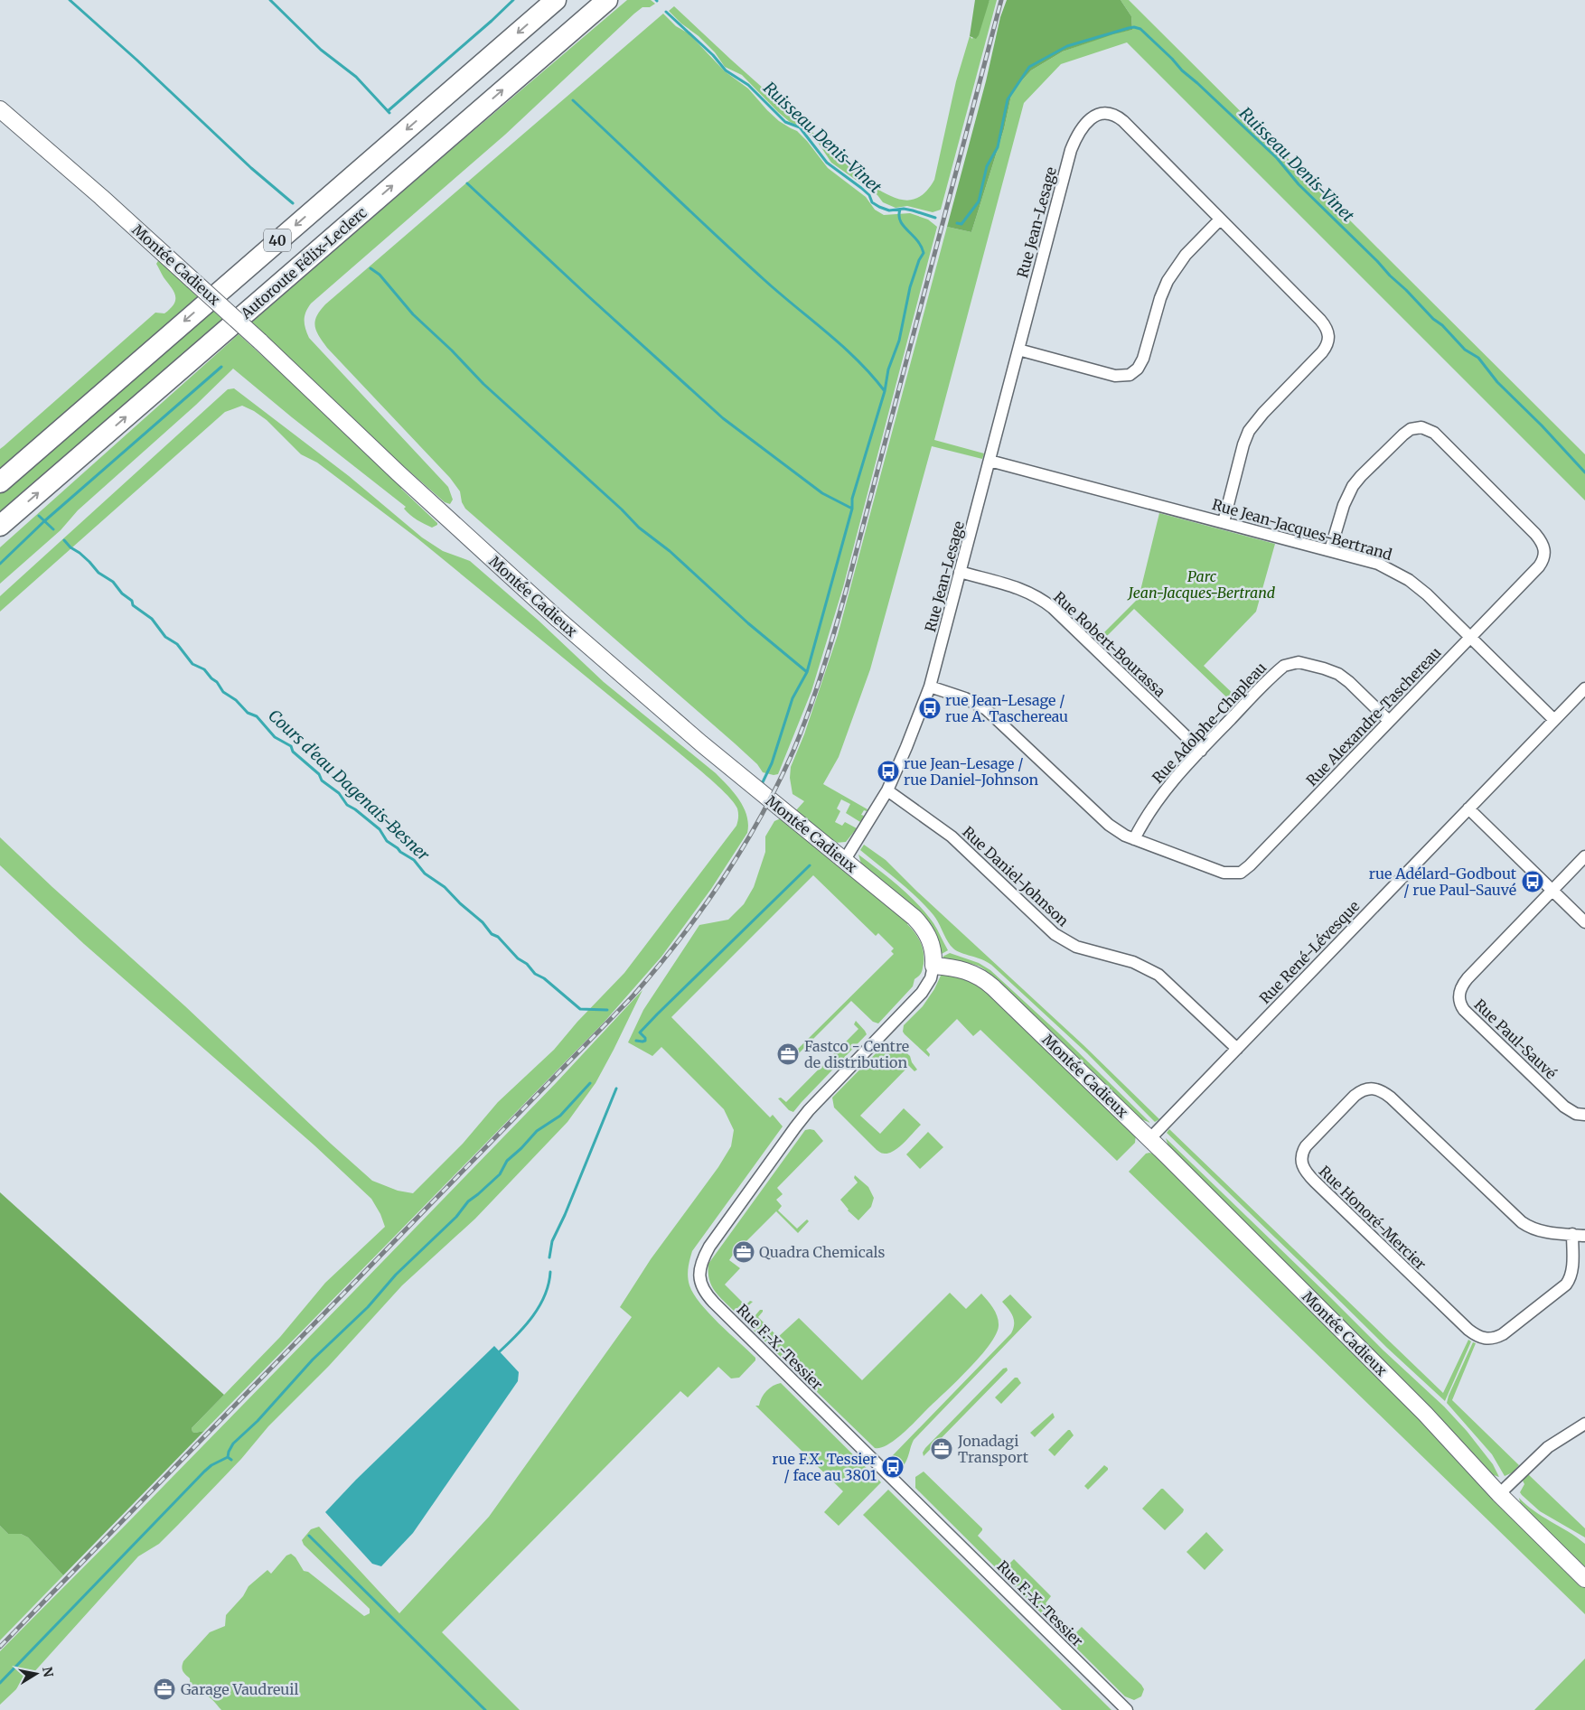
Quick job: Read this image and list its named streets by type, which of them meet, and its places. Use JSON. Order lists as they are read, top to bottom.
{
  "streets": {
    "highway": ["40", "Autoroute Félix-Leclerc"],
    "street": [
      "Rue Jean-Lesage",
      "Montée Cadieux",
      "Rue Jean-Jacques-Bertrand",
      "Rue Robert-Bourassa",
      "Rue Alexandre-Taschereau",
      "Rue Adolphe-Chapleau",
      "Rue Daniel-Johnson",
      "Rue René-Lévesque",
      "Rue Paul-Sauvé",
      "Rue Honoré-Mercier",
      "Rue F.-X.-Tessier"
    ]
  },
  "crossings": [
    ["Rue Jean-Lesage", "Montée Cadieux"],
    ["Rue Jean-Lesage", "Rue Jean-Jacques-Bertrand"],
    ["Rue Jean-Lesage", "Rue Robert-Bourassa"],
    ["Rue Jean-Lesage", "Rue Alexandre-Taschereau"],
    ["Rue Jean-Lesage", "Rue Daniel-Johnson"],
    ["Montée Cadieux", "Rue René-Lévesque"],
    ["Montée Cadieux", "Rue F.-X.-Tessier"],
    ["Rue Jean-Jacques-Bertrand", "Rue Alexandre-Taschereau"],
    ["Rue Jean-Jacques-Bertrand", "Rue René-Lévesque"],
    ["Rue Robert-Bourassa", "Rue Adolphe-Chapleau"],
    ["Rue Alexandre-Taschereau", "Rue Adolphe-Chapleau"],
    ["Rue Daniel-Johnson", "Rue René-Lévesque"]
  ],
  "water": ["Ruisseau Denis-Vinet", "Cours d'eau Dagenais-Besner"],
  "parks": ["Parc Jean-Jacques-Bertrand"],
  "places": {
    "bus stop": [
      "rue Jean-Lesage / rue A. Taschereau",
      "rue Jean-Lesage / rue Daniel-Johnson",
      "rue Adélard-Godbout / rue Paul-Sauvé",
      "rue F.X. Tessier / face au 3801"
    ],
    "office": [
      "Fastco - Centre de distribution",
      "Quadra Chemicals",
      "Jonadagi Transport",
      "Garage Vaudreuil"
    ]
  },
  "north": "right"
}
